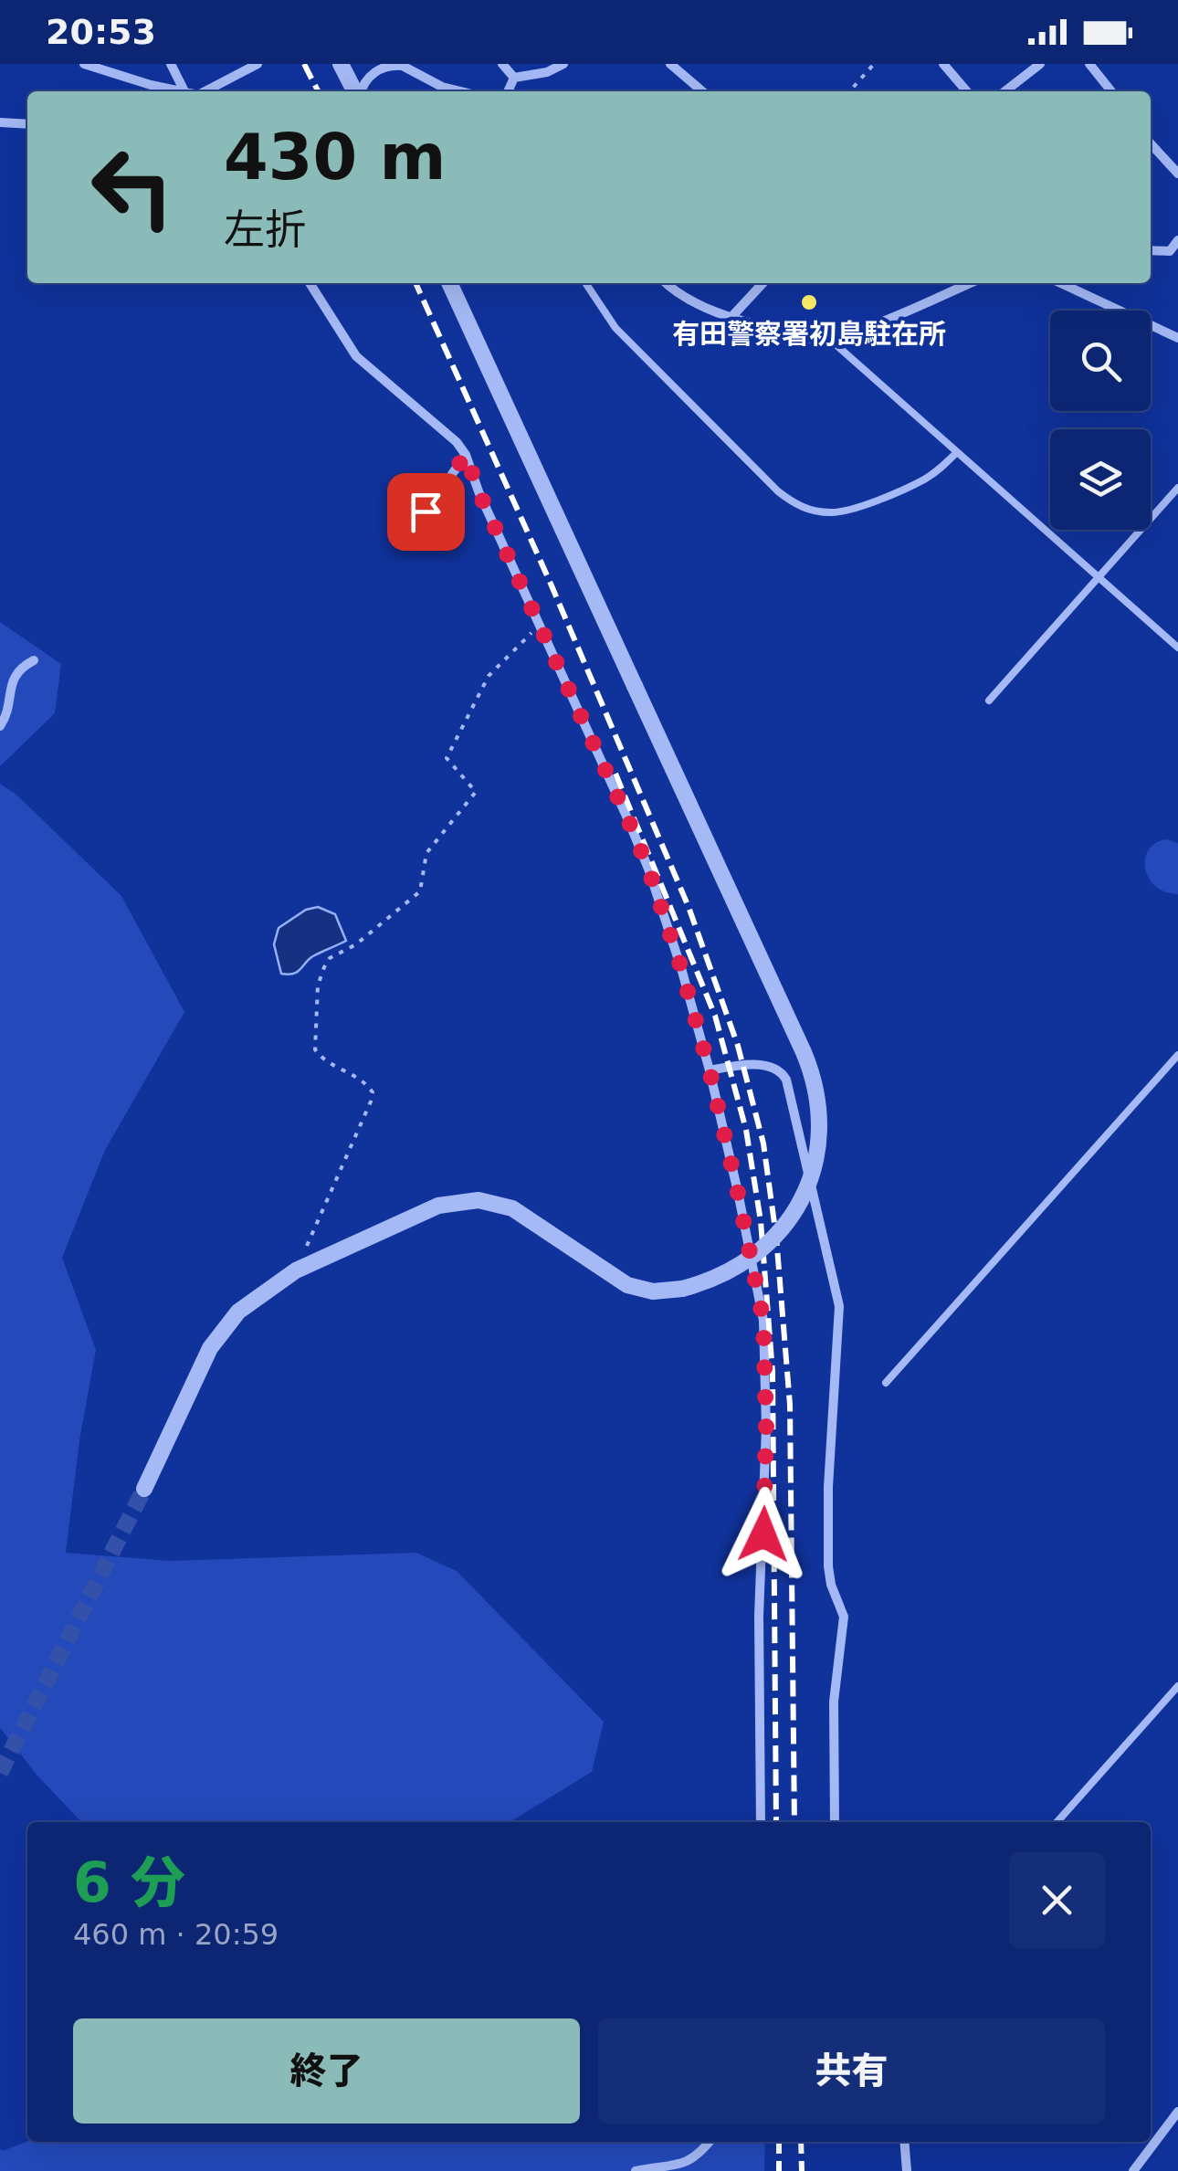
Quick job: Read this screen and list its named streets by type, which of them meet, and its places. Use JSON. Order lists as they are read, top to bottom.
{
  "places": ["有田警察署初島駐在所"],
  "page": {
    "status": "20:53",
    "turn": ["430 m", "左折"],
    "heading": ["6 分", "460 m · 20:59"],
    "buttons": ["終了", "共有"]
  }
}
